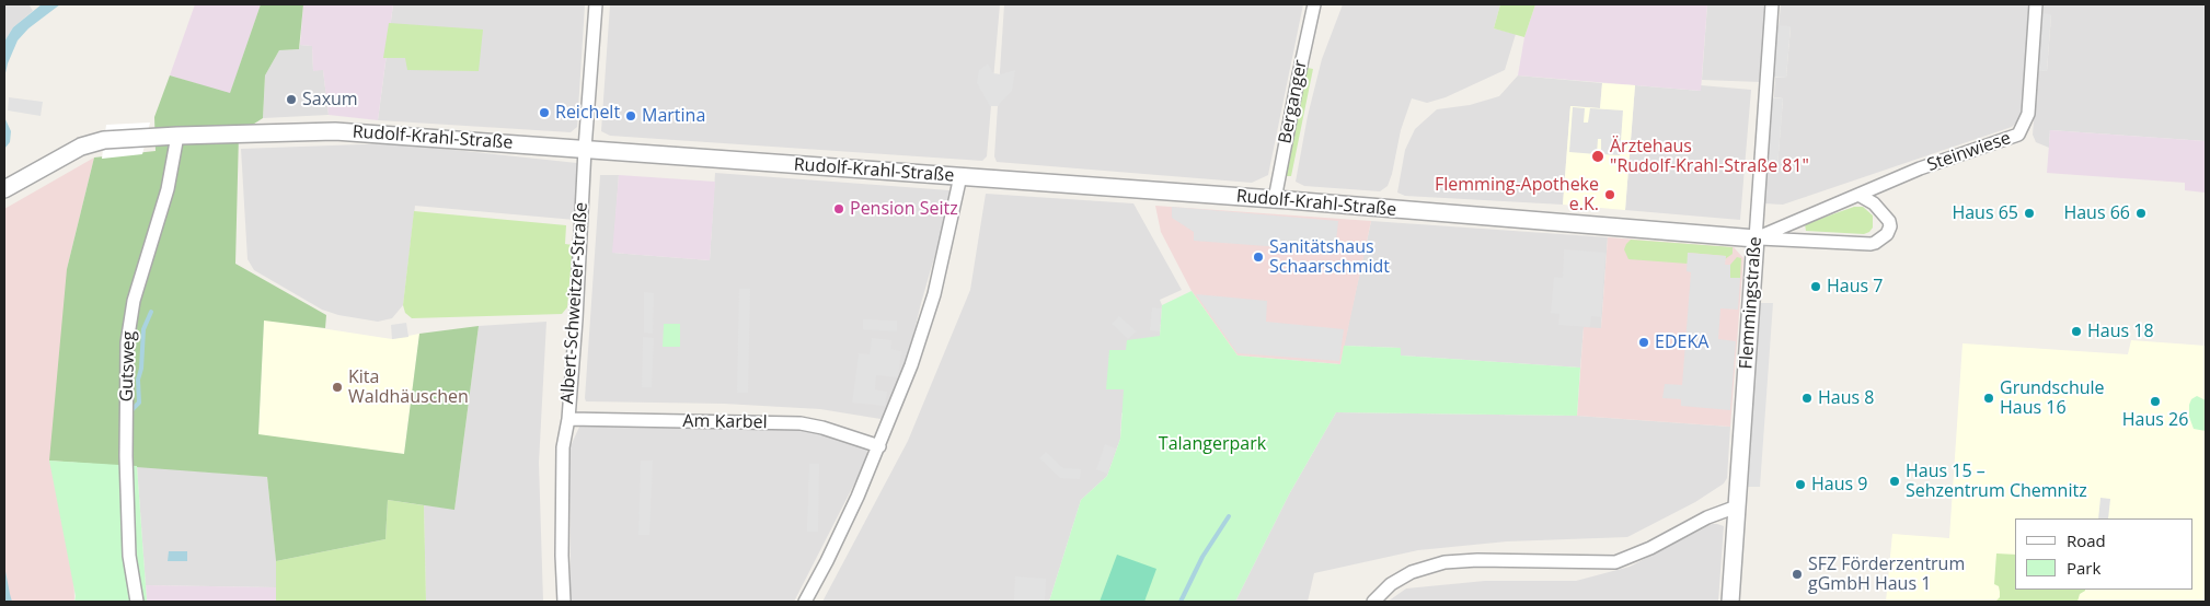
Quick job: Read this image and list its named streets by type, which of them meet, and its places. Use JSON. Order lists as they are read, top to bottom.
{
  "streets": {
    "street": [
      "Berganger",
      "Rudolf-Krahl-Straße",
      "Steinwiese",
      "Albert-Schweitzer-Straße",
      "Flemmingstraße",
      "Gutsweg",
      "Am Karbel"
    ]
  },
  "crossings": [
    ["Berganger", "Rudolf-Krahl-Straße"],
    ["Rudolf-Krahl-Straße", "Steinwiese"],
    ["Rudolf-Krahl-Straße", "Albert-Schweitzer-Straße"],
    ["Rudolf-Krahl-Straße", "Flemmingstraße"],
    ["Rudolf-Krahl-Straße", "Gutsweg"],
    ["Steinwiese", "Flemmingstraße"],
    ["Albert-Schweitzer-Straße", "Am Karbel"]
  ],
  "parks": ["Talangerpark"],
  "places": [
    "Saxum",
    "Reichelt",
    "Martina",
    "Ärztehaus \"Rudolf-Krahl-Straße 81\"",
    "Flemming-Apotheke e.K.",
    "Pension Seitz",
    "Haus 65",
    "Haus 66",
    "Sanitätshaus Schaarschmidt",
    "Haus 7",
    "Haus 18",
    "EDEKA",
    "Kita Waldhäuschen",
    "Haus 8",
    "Grundschule Haus 16",
    "Haus 26",
    "Haus 15 – Sehzentrum Chemnitz",
    "Haus 9",
    "SFZ Förderzentrum gGmbH Haus 1"
  ],
  "legend": ["Road", "Park"]
}
